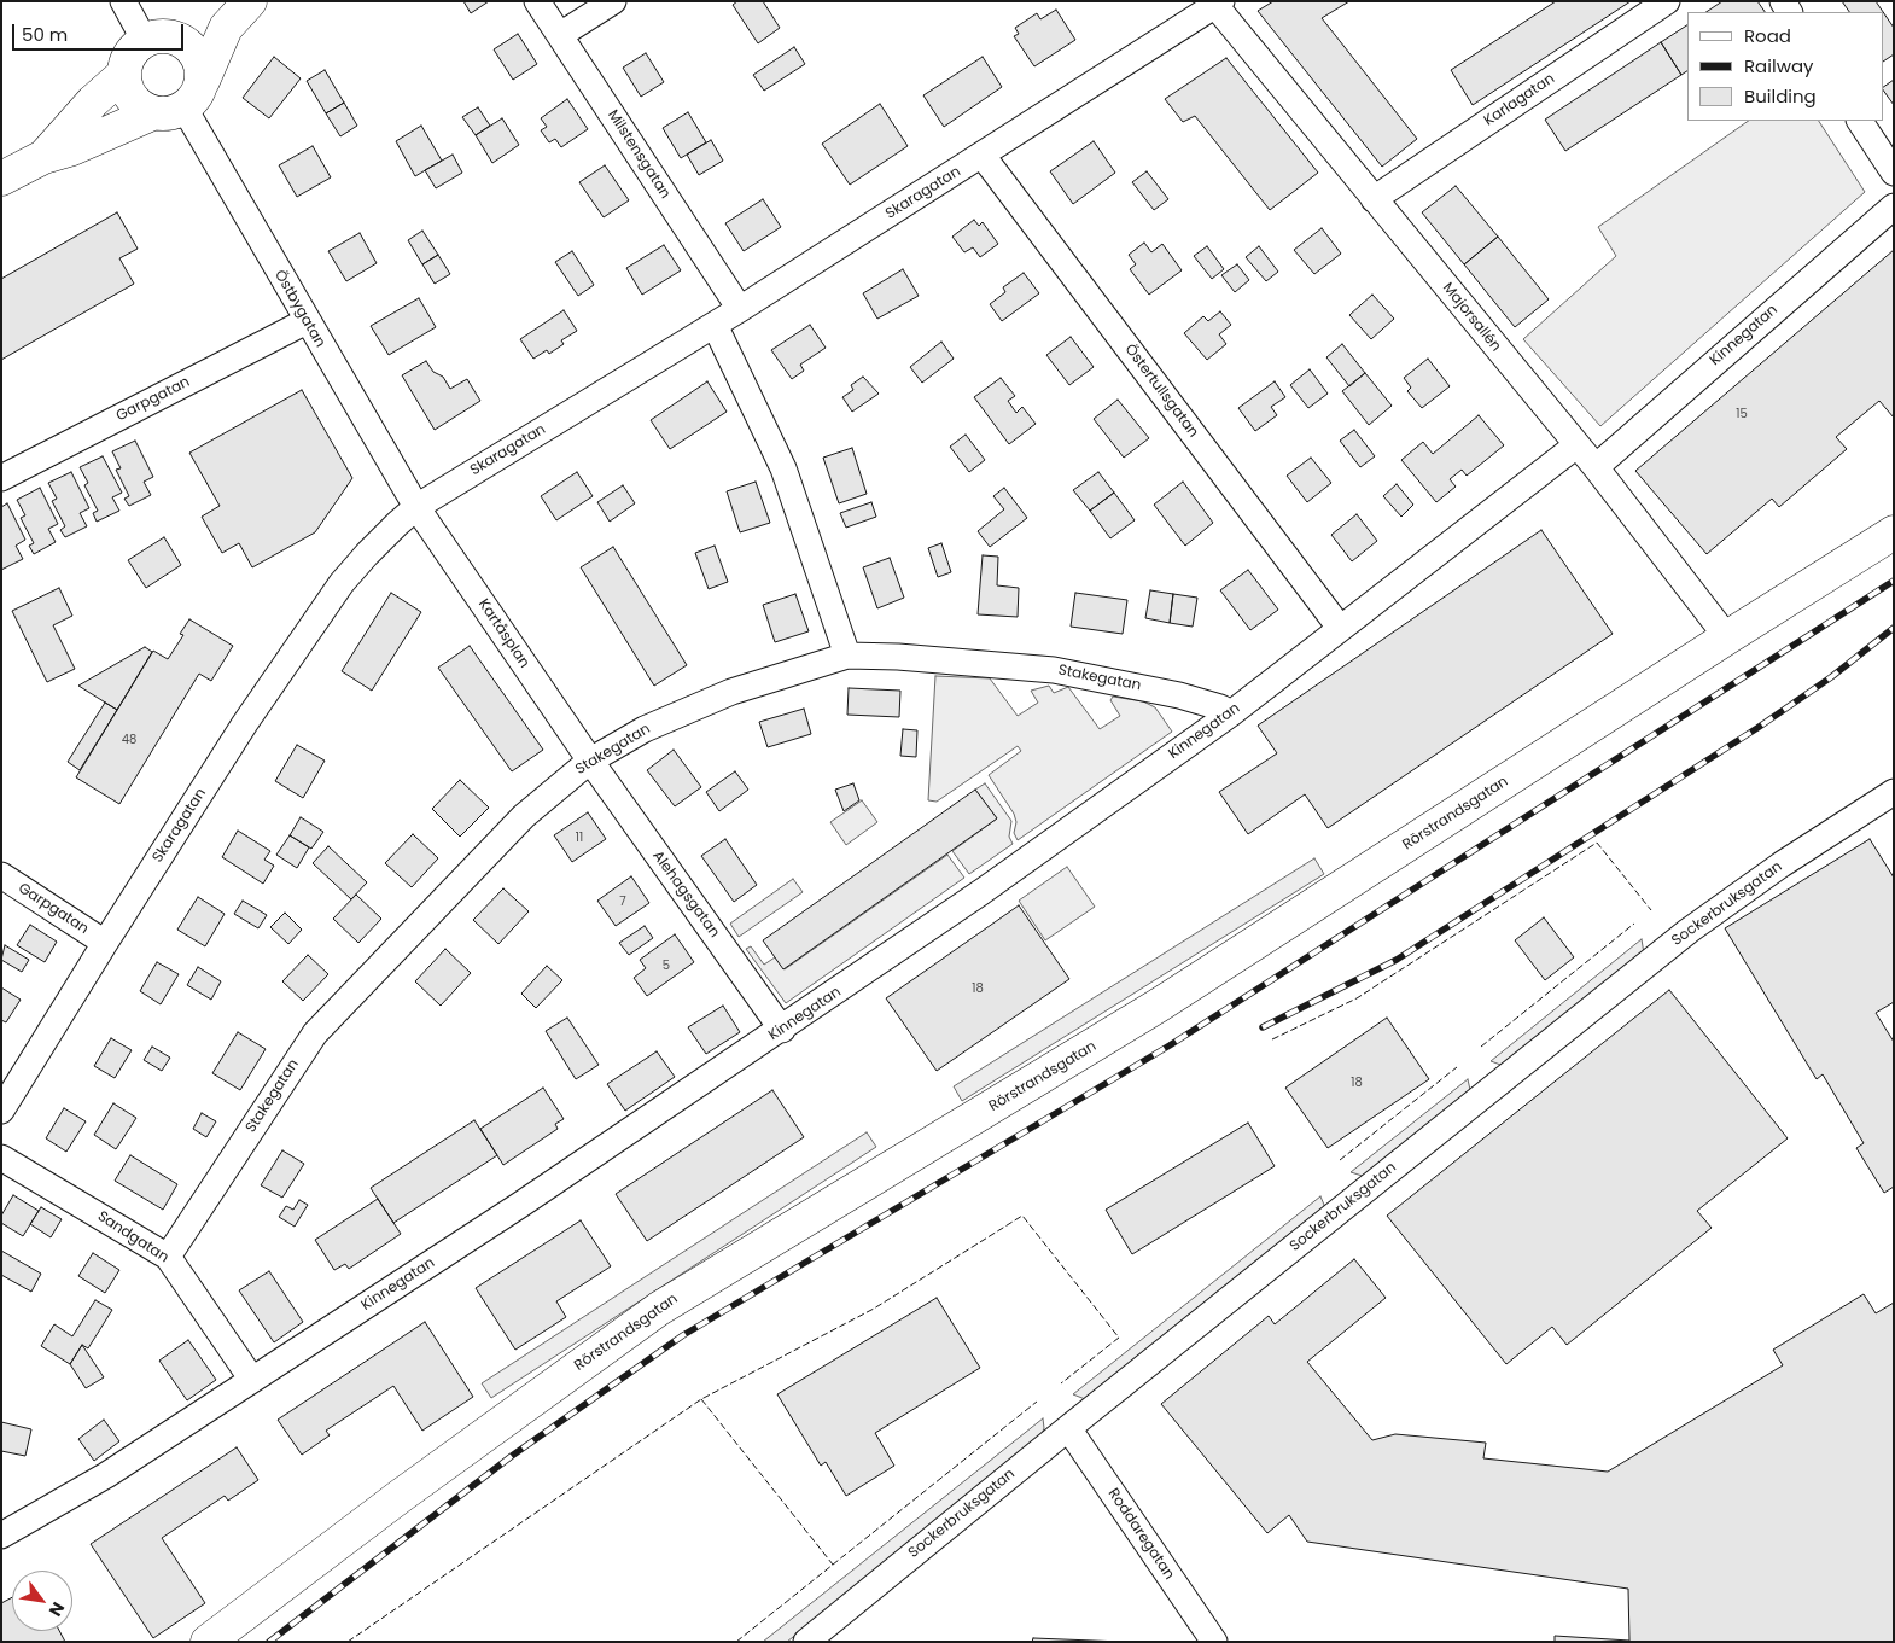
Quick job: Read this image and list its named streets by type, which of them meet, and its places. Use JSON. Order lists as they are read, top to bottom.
{
  "streets": {
    "main road": ["Rörstrandsgatan"],
    "street": [
      "Karlagatan",
      "Milstensgatan",
      "Skaragatan",
      "Östbygatan",
      "Majorsallén",
      "Kinnegatan",
      "Östertullsgatan",
      "Garpgatan",
      "Kartåsplan",
      "Stakegatan",
      "Alehagsgatan",
      "Sockerbruksgatan",
      "Sandgatan",
      "Roddaregatan"
    ]
  },
  "crossings": [
    ["Karlagatan", "Majorsallén"],
    ["Milstensgatan", "Skaragatan"],
    ["Skaragatan", "Östbygatan"],
    ["Skaragatan", "Majorsallén"],
    ["Skaragatan", "Östertullsgatan"],
    ["Skaragatan", "Garpgatan"],
    ["Skaragatan", "Kartåsplan"],
    ["Östbygatan", "Garpgatan"],
    ["Östbygatan", "Kartåsplan"],
    ["Majorsallén", "Kinnegatan"],
    ["Majorsallén", "Rörstrandsgatan"],
    ["Kinnegatan", "Östertullsgatan"],
    ["Kinnegatan", "Stakegatan"],
    ["Kinnegatan", "Alehagsgatan"],
    ["Kinnegatan", "Sandgatan"],
    ["Kartåsplan", "Stakegatan"],
    ["Kartåsplan", "Alehagsgatan"],
    ["Stakegatan", "Alehagsgatan"],
    ["Stakegatan", "Sandgatan"],
    ["Sockerbruksgatan", "Roddaregatan"]
  ],
  "house_numbers": [
    "15",
    "48",
    "11",
    "7",
    "5",
    "18",
    "18"
  ],
  "legend": ["Road", "Railway", "Building"],
  "scale_bar": "50 m",
  "north": "bottom right"
}
